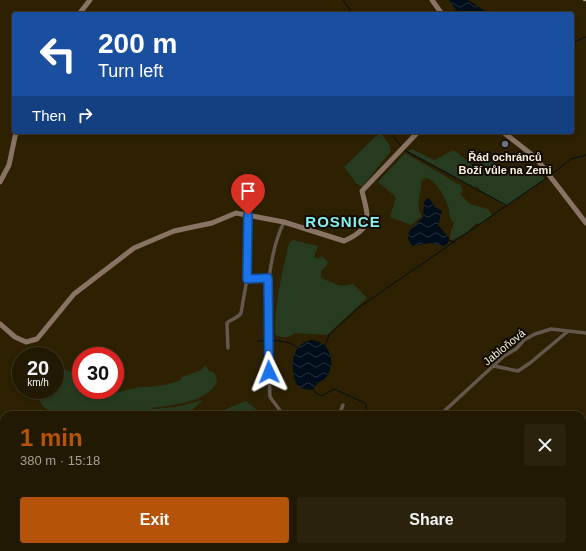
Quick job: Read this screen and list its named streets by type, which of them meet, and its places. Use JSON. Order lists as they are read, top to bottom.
{
  "streets": {
    "street": ["Jabloňová"]
  },
  "districts": ["ROSNICE"],
  "places": ["Řád ochránců Boží vůle na Zemi"],
  "page": {
    "turn": ["200 m", "Turn left"],
    "then": "Then",
    "speed": "20 km/h",
    "limit": "30",
    "heading": ["1 min", "380 m · 15:18"],
    "buttons": ["Exit", "Share"]
  }
}
